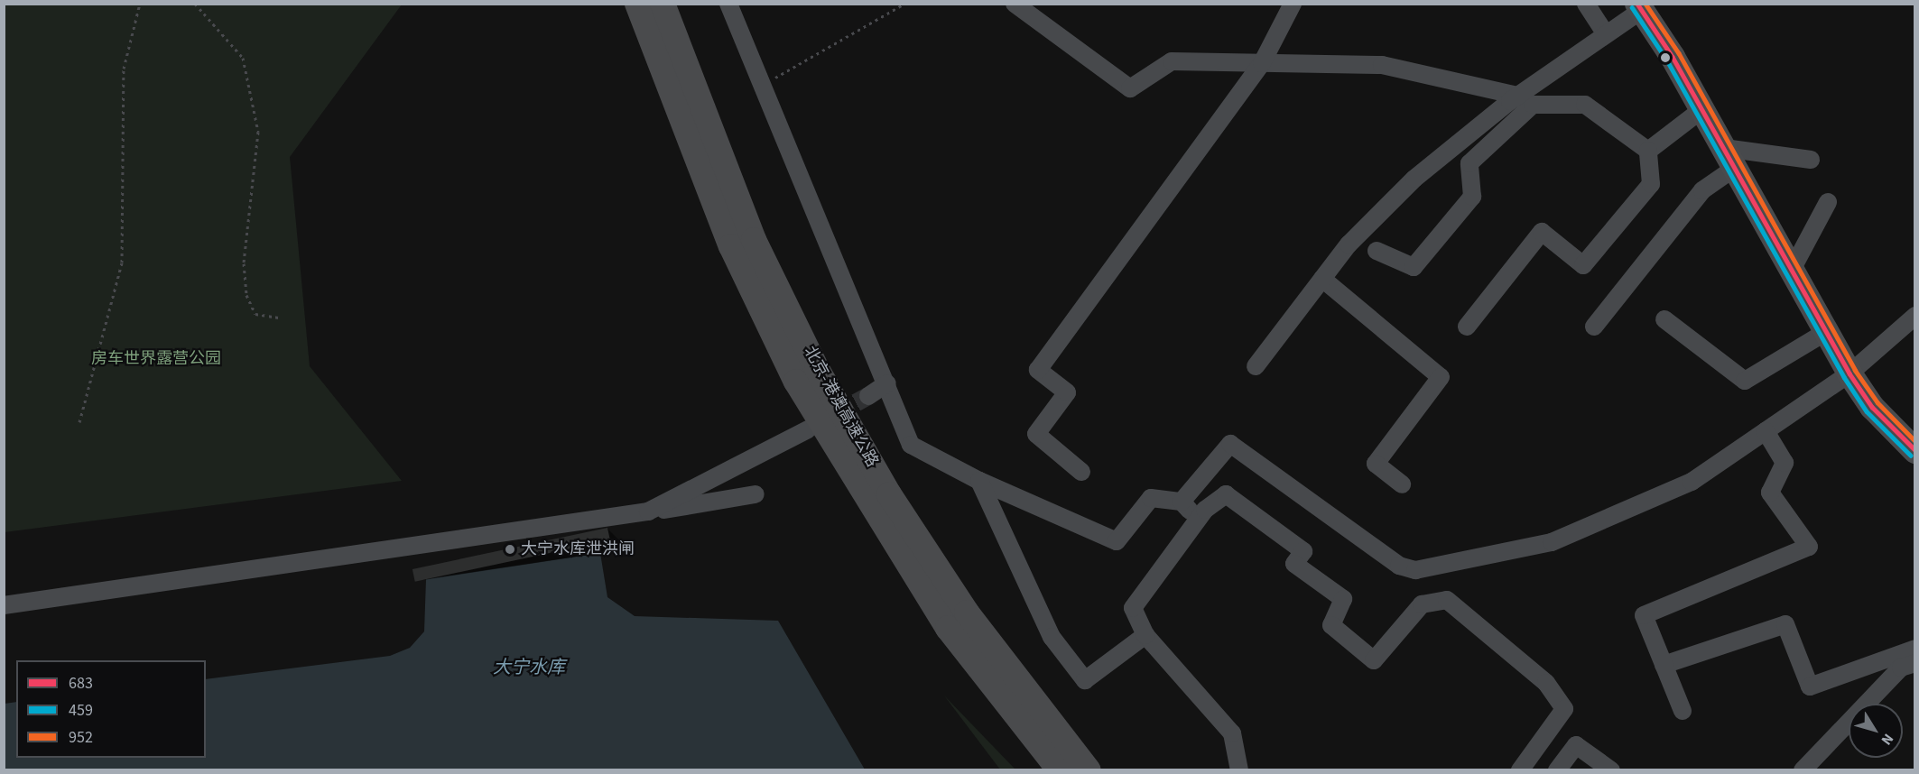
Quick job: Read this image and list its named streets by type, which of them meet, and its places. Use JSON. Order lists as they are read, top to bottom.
{
  "streets": {
    "highway": ["北京-港澳高速公路"]
  },
  "water": ["大宁水库"],
  "parks": ["房车世界露营公园"],
  "places": ["大宁水库泄洪闸"],
  "lines": ["transit line 683", "transit line 952", "transit line 459"],
  "legend": ["683", "459", "952"],
  "north": "bottom right"
}
